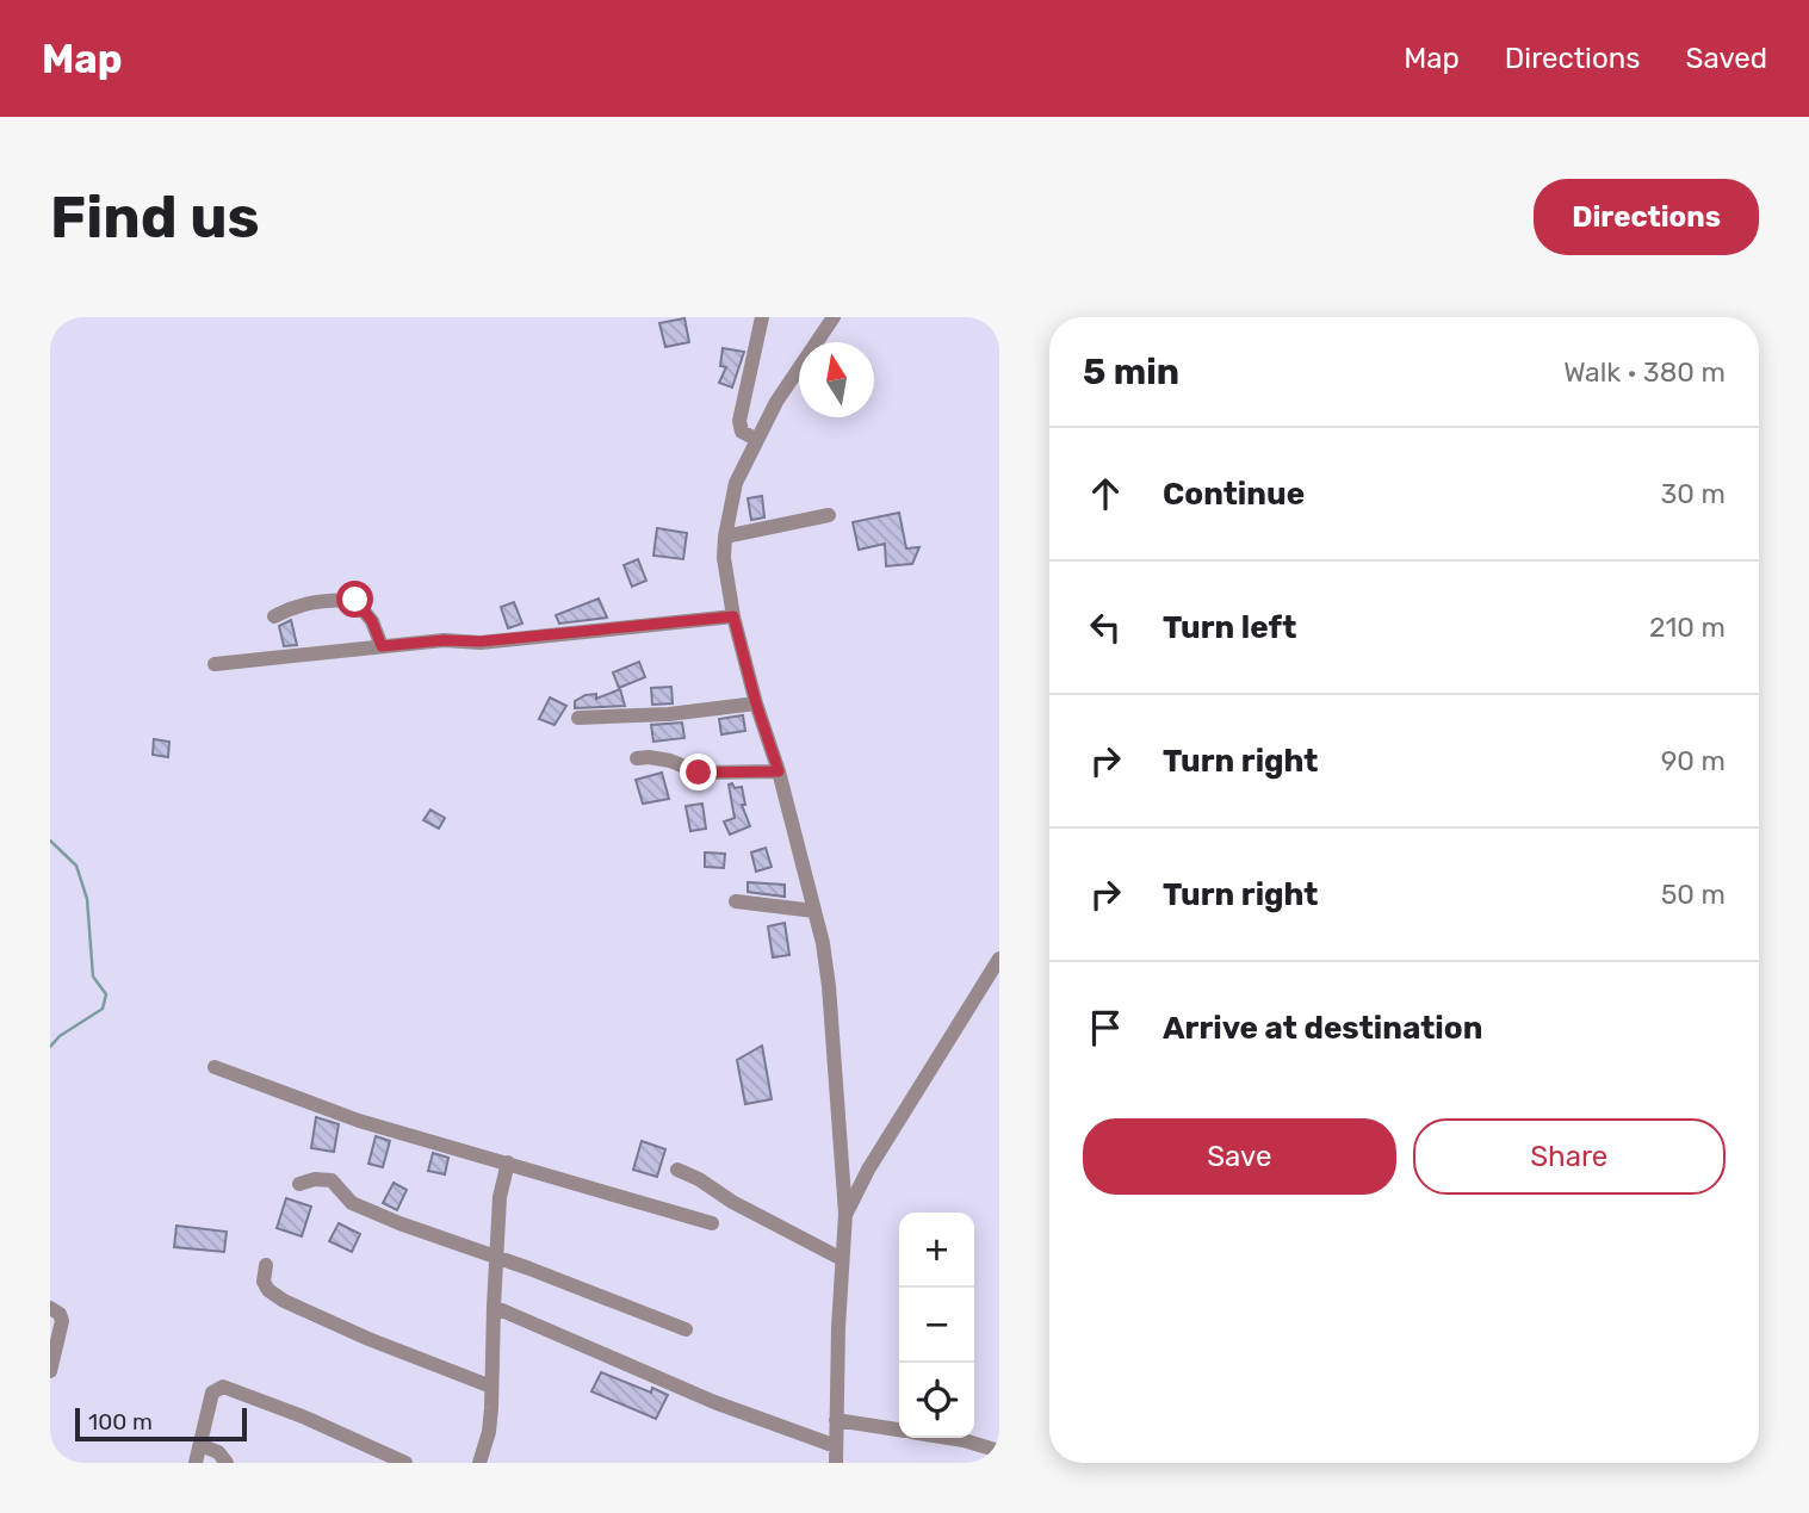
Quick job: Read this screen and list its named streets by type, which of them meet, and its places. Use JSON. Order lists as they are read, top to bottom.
{
  "scale_bar": "100 m",
  "north": "top",
  "page": {
    "header": "Map",
    "nav": ["Map", "Directions", "Saved"],
    "buttons": [
      "Directions",
      ["Save", "Share"]
    ],
    "title": "Find us",
    "heading": ["5 min", "Walk · 380 m"],
    "list": [
      ["Continue", "30 m"],
      ["Turn left", "210 m"],
      ["Turn right", "90 m"],
      ["Turn right", "50 m"],
      "Arrive at destination"
    ],
    "map_buttons": ["+", "−"],
    "scale": "100 m"
  }
}
